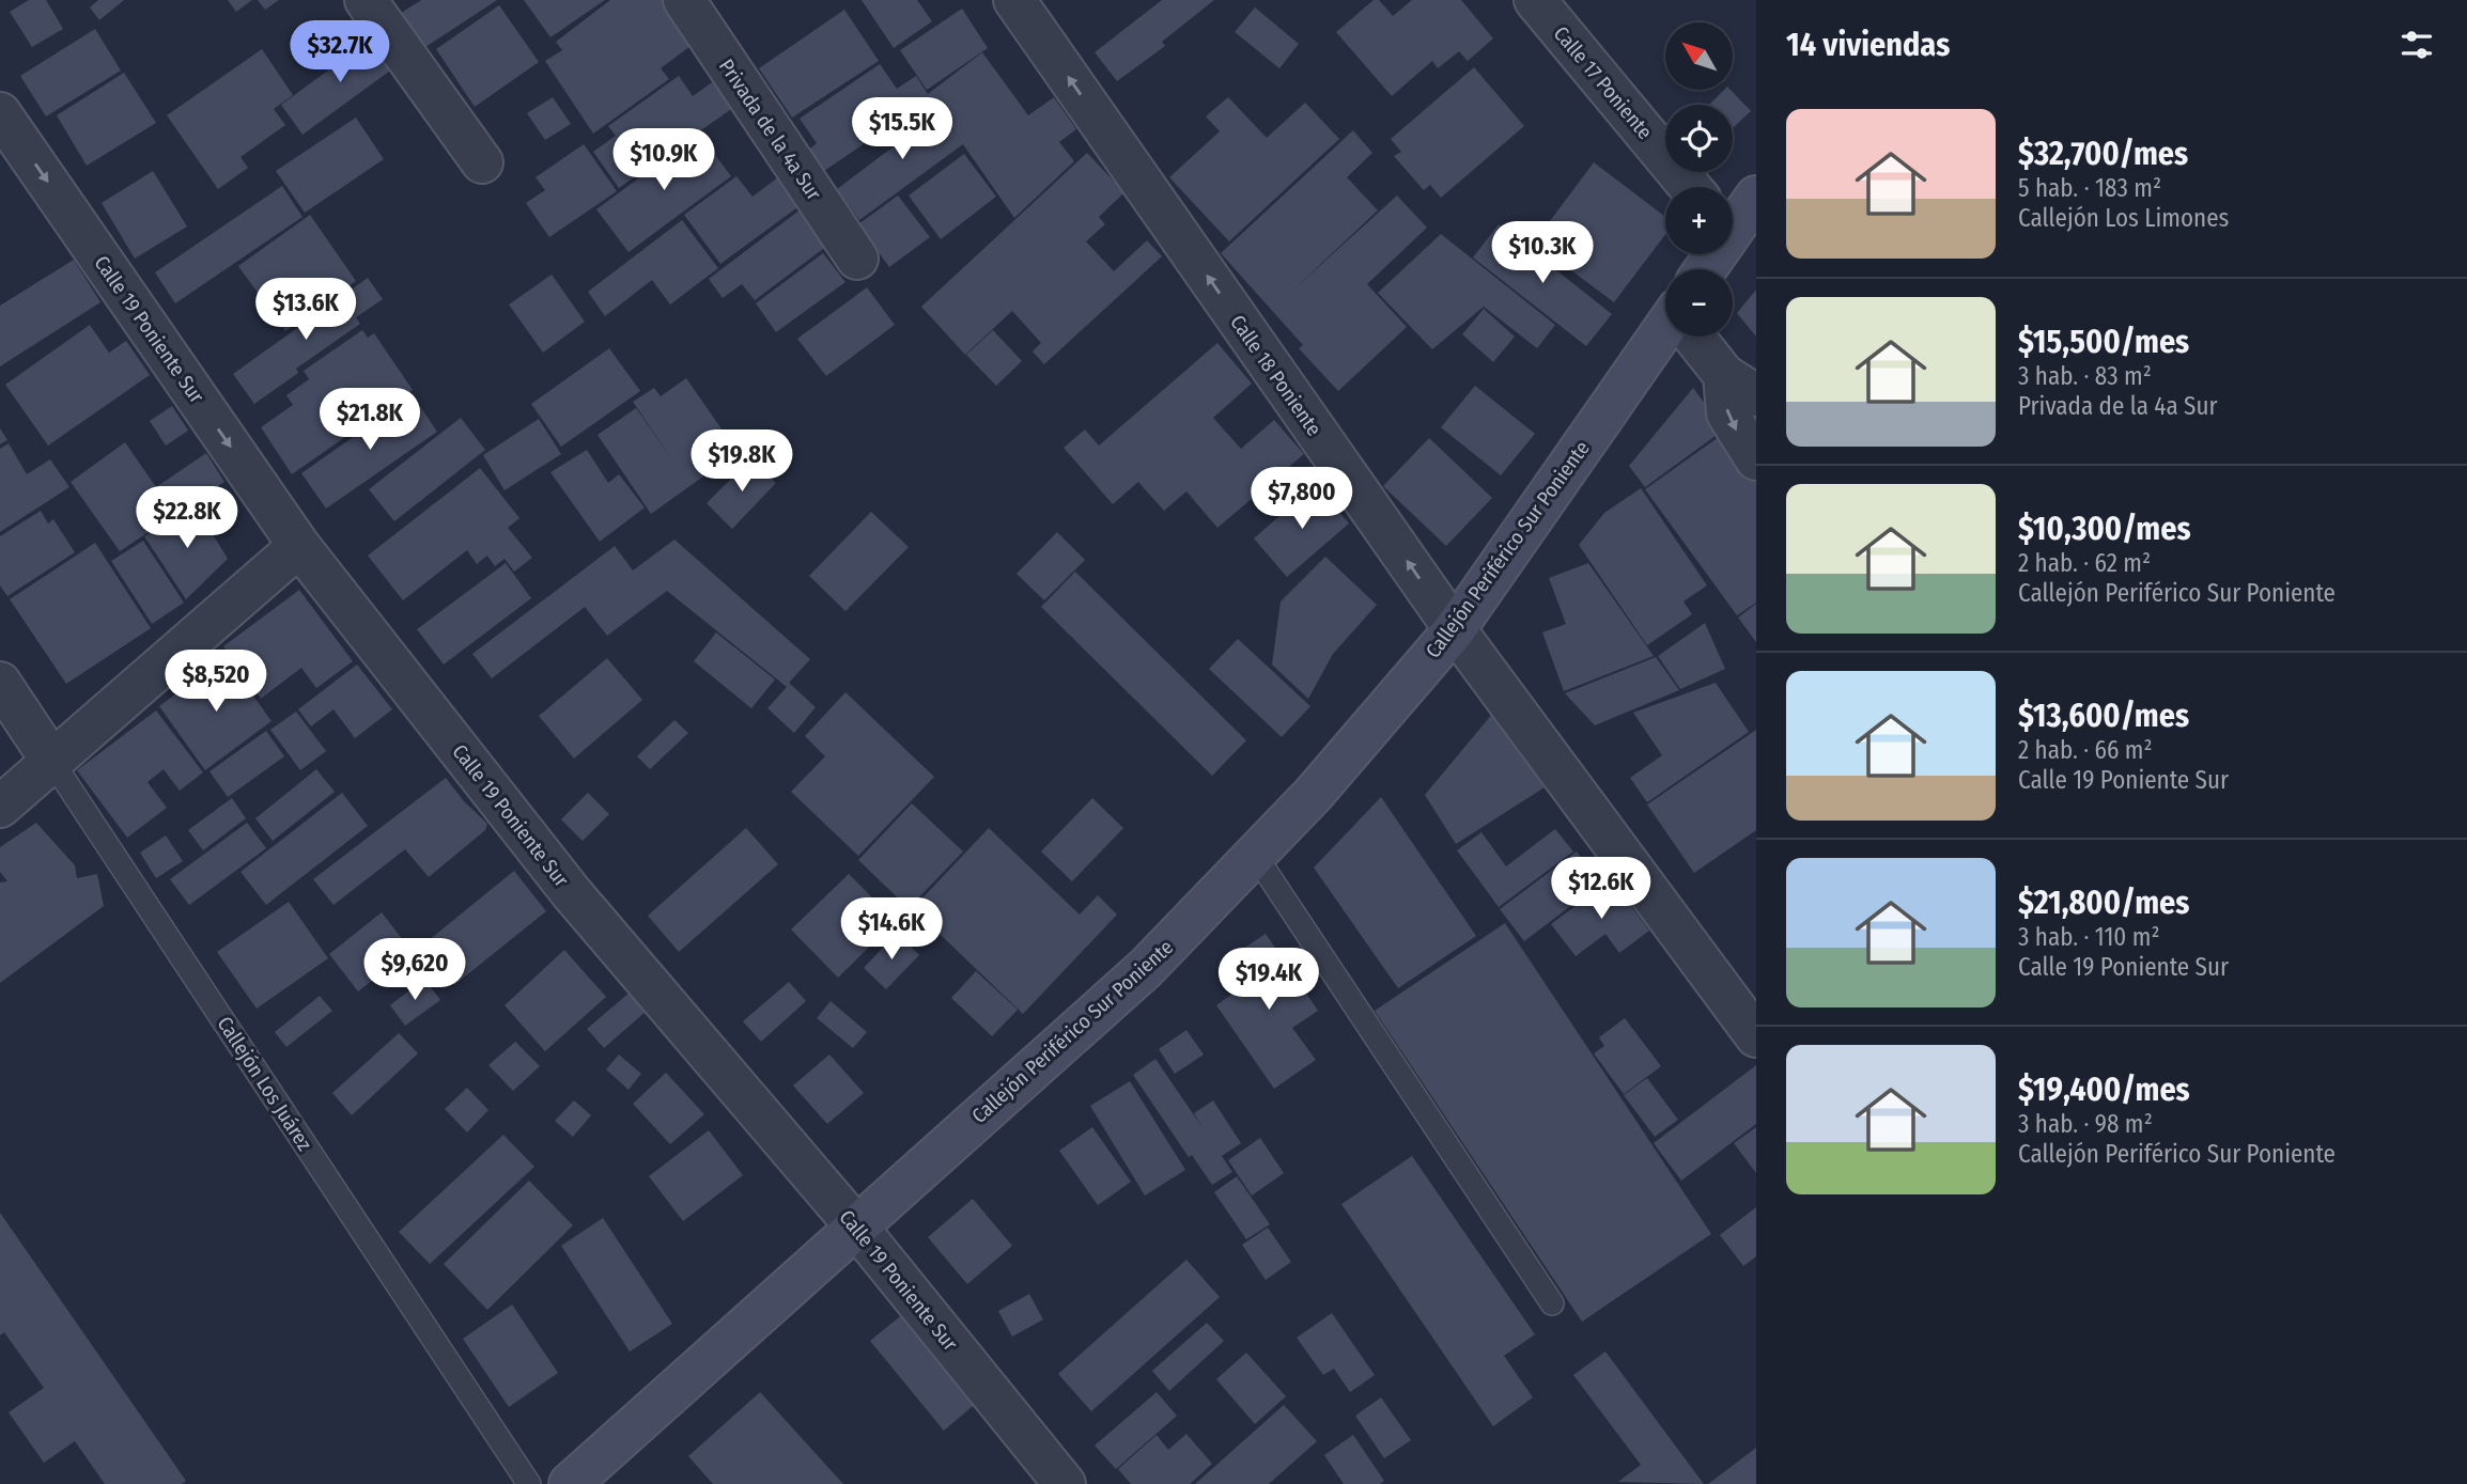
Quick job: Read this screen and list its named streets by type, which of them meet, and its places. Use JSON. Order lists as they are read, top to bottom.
{
  "streets": {
    "main road": ["Callejón Periférico Sur Poniente"],
    "street": [
      "Calle 17 Poniente",
      "Privada de la 4a Sur",
      "Calle 19 Poniente Sur",
      "Calle 18 Poniente",
      "Callejón Los Juárez"
    ]
  },
  "crossings": [
    ["Calle 19 Poniente Sur", "Callejón Periférico Sur Poniente"],
    ["Calle 18 Poniente", "Callejón Periférico Sur Poniente"]
  ],
  "one_way": ["Calle 18 Poniente"],
  "north": "top left",
  "page": {
    "heading": "14 viviendas",
    "price": [
      "$32.7K",
      "$15.5K",
      "$10.9K",
      "$10.3K",
      "$13.6K",
      "$21.8K",
      "$19.8K",
      "$7,800",
      "$22.8K",
      "$8,520",
      "$12.6K",
      "$14.6K",
      "$9,620",
      "$19.4K"
    ],
    "map_buttons": ["+", "−"],
    "list": [
      {
        "name": "$32,700/mes",
        "note": "5 hab. · 183 m² · Callejón Los Limones"
      },
      {
        "name": "$15,500/mes",
        "note": "3 hab. · 83 m² · Privada de la 4a Sur"
      },
      {
        "name": "$10,300/mes",
        "note": "2 hab. · 62 m² · Callejón Periférico Sur Poniente"
      },
      {
        "name": "$13,600/mes",
        "note": "2 hab. · 66 m² · Calle 19 Poniente Sur"
      },
      {
        "name": "$21,800/mes",
        "note": "3 hab. · 110 m² · Calle 19 Poniente Sur"
      },
      {
        "name": "$19,400/mes",
        "note": "3 hab. · 98 m² · Callejón Periférico Sur Poniente"
      }
    ]
  }
}
